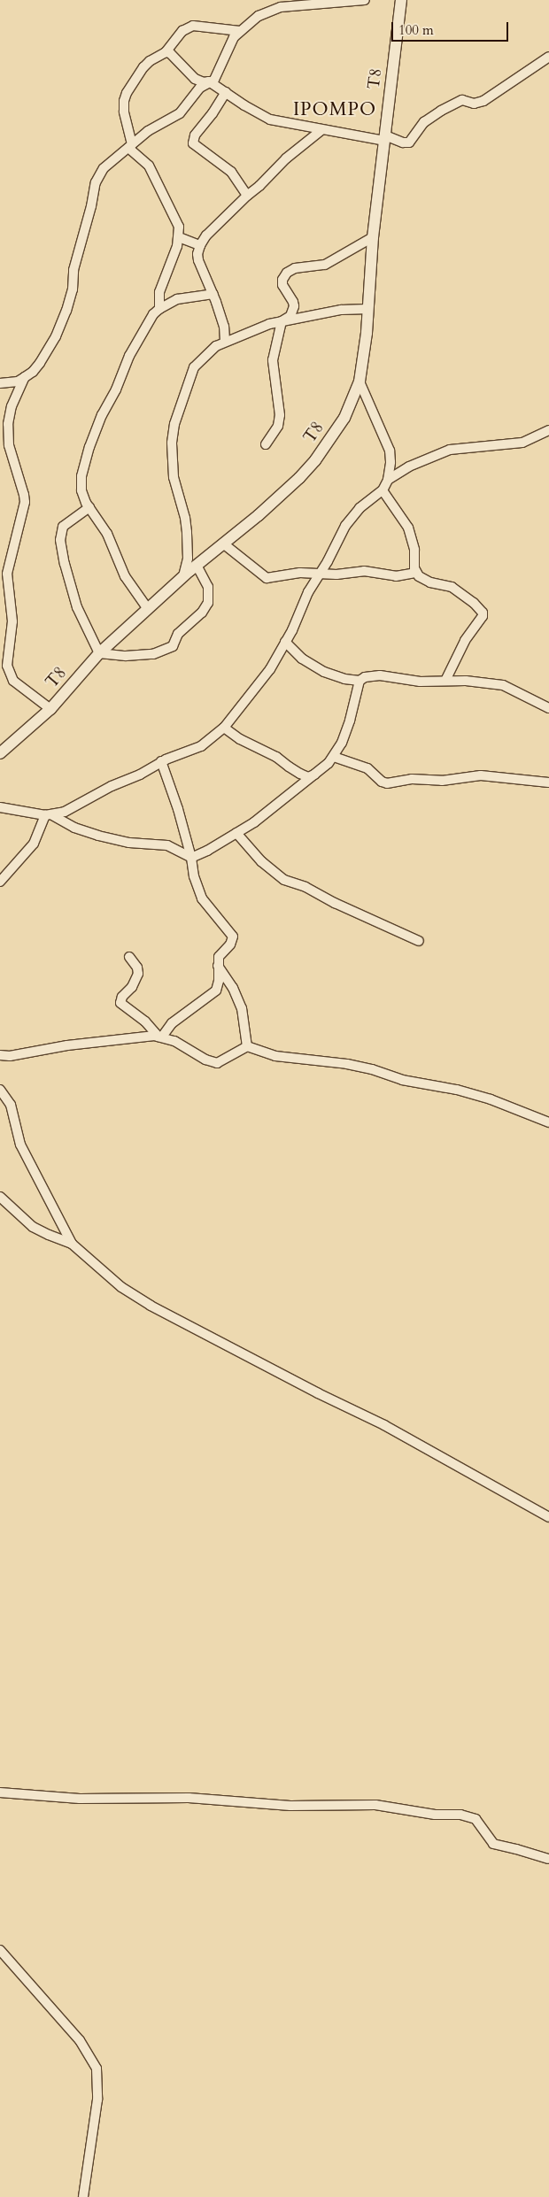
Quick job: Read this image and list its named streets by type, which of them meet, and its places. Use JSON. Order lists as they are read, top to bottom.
{
  "streets": {
    "street": ["T8"]
  },
  "districts": ["IPOMPO"],
  "scale_bar": "100 m"
}
